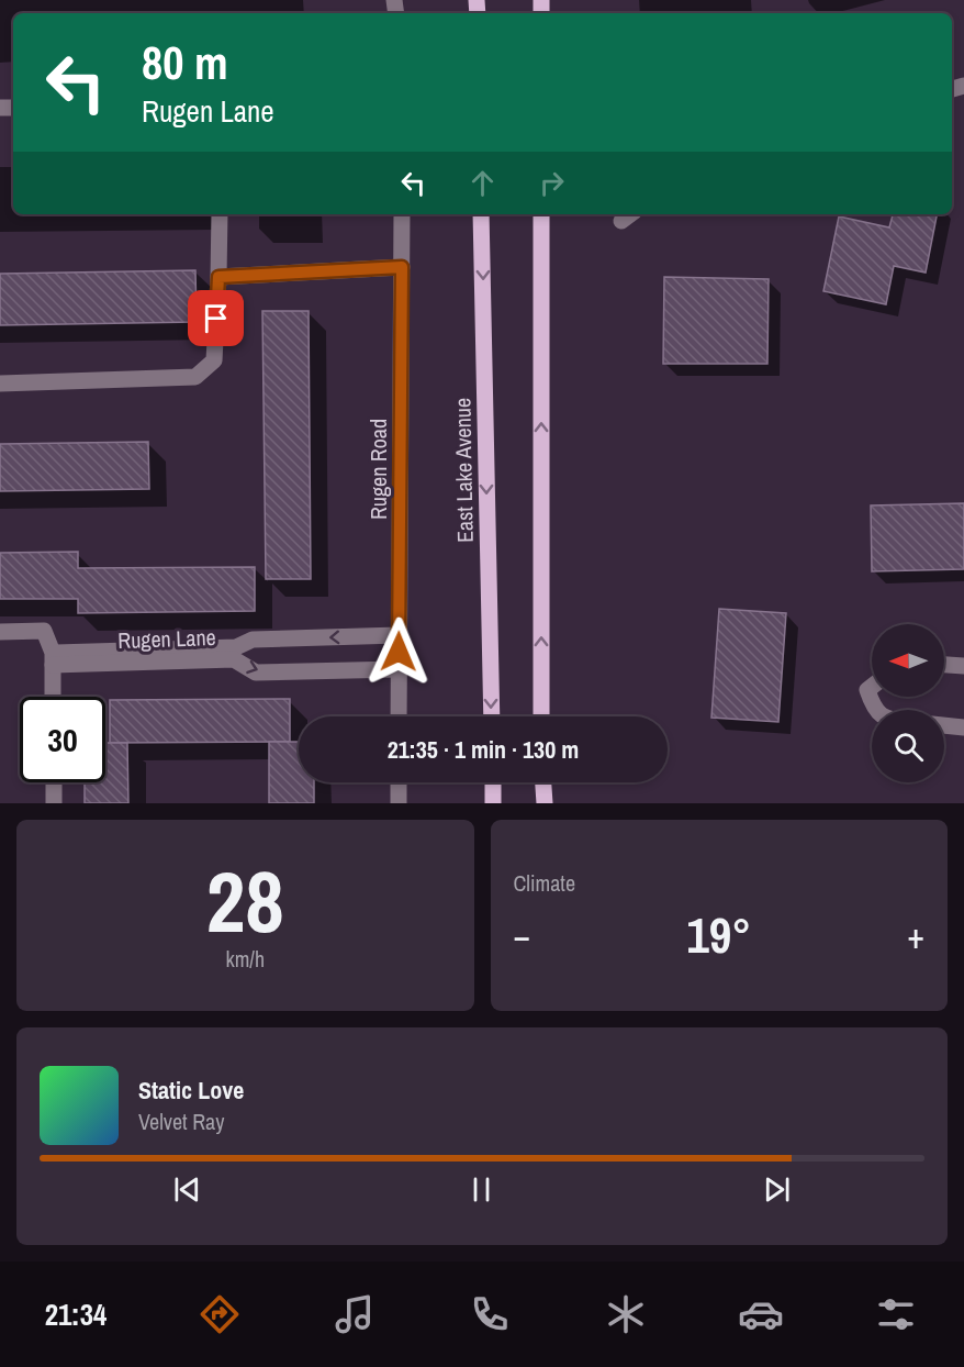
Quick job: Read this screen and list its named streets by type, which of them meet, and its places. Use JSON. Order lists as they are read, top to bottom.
{
  "streets": {
    "main road": ["East Lake Avenue"],
    "street": ["Rugen Road", "Rugen Lane"]
  },
  "crossings": [
    ["Rugen Road", "Rugen Lane"]
  ],
  "north": "left",
  "page": {
    "turn": ["80 m", "Rugen Lane"],
    "limit": "30",
    "trip": "21:35 · 1 min · 130 m",
    "tile": [
      ["28", "km/h"],
      "Climate"
    ],
    "heat": ["−", "19°", "+"],
    "song": ["Static Love", "Velvet Ray"],
    "tabs": "21:34"
  }
}
